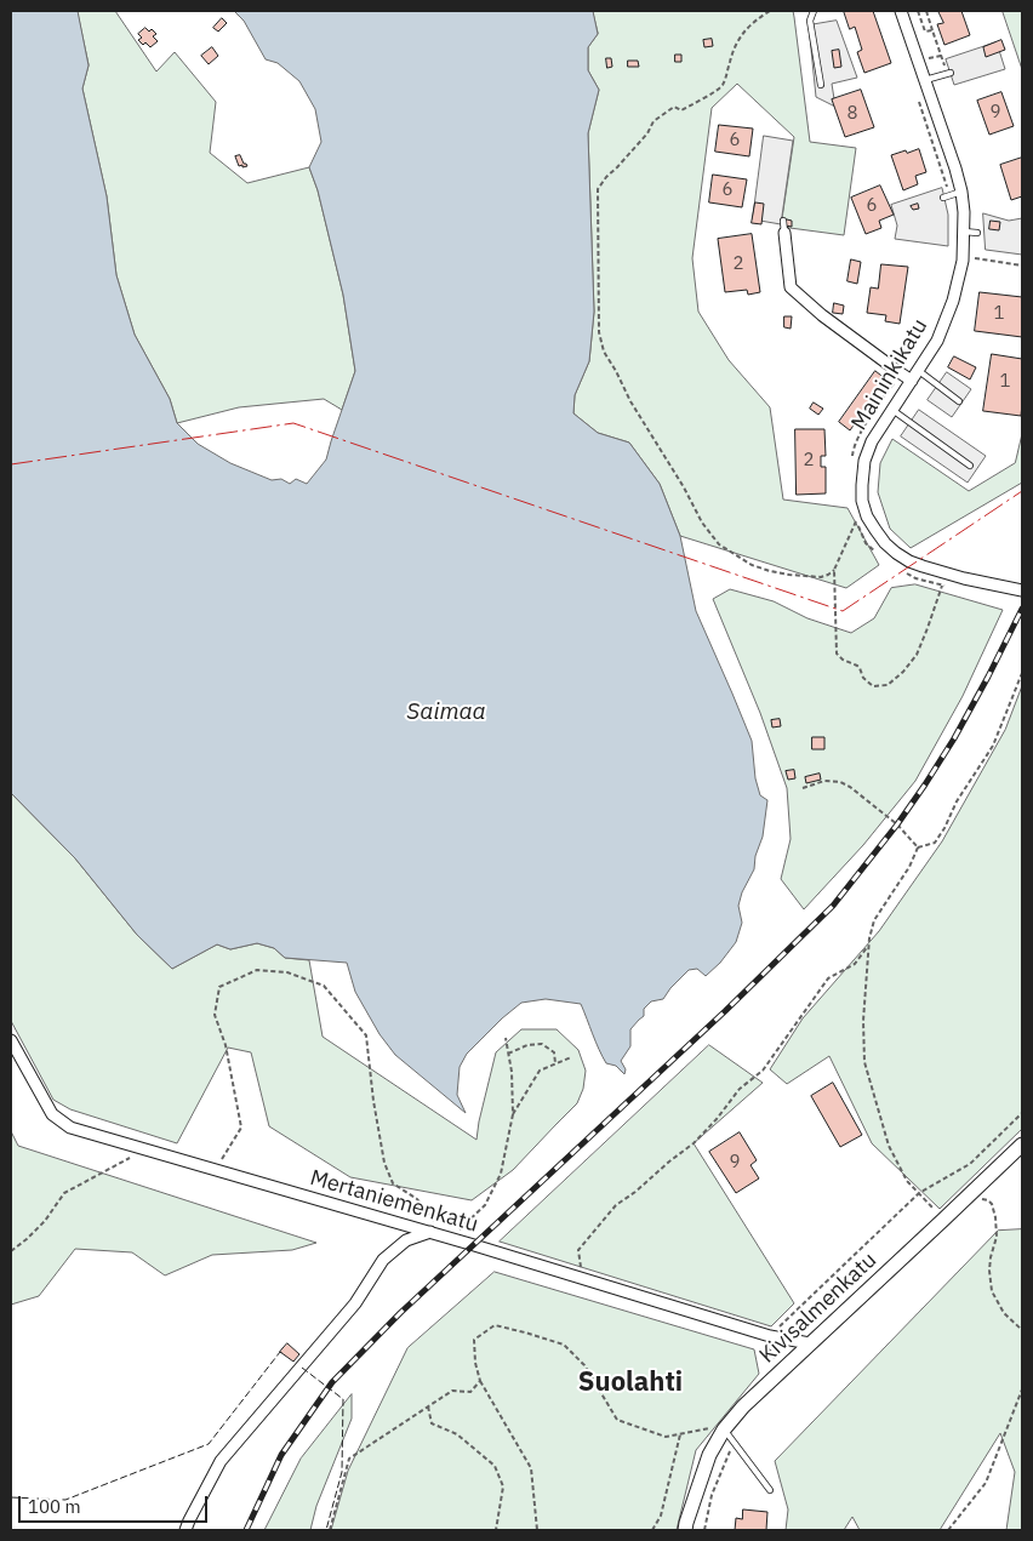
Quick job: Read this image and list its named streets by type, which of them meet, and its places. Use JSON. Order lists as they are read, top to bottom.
{
  "streets": {
    "street": ["Maininkikatu", "Mertaniemenkatu", "Kivisalmenkatu"]
  },
  "crossings": [
    ["Mertaniemenkatu", "Kivisalmenkatu"]
  ],
  "districts": ["Suolahti"],
  "water": ["Saimaa"],
  "house_numbers": [
    "9",
    "8",
    "6",
    "6",
    "6",
    "2",
    "1",
    "1",
    "2",
    "9"
  ],
  "scale_bar": "100 m"
}
